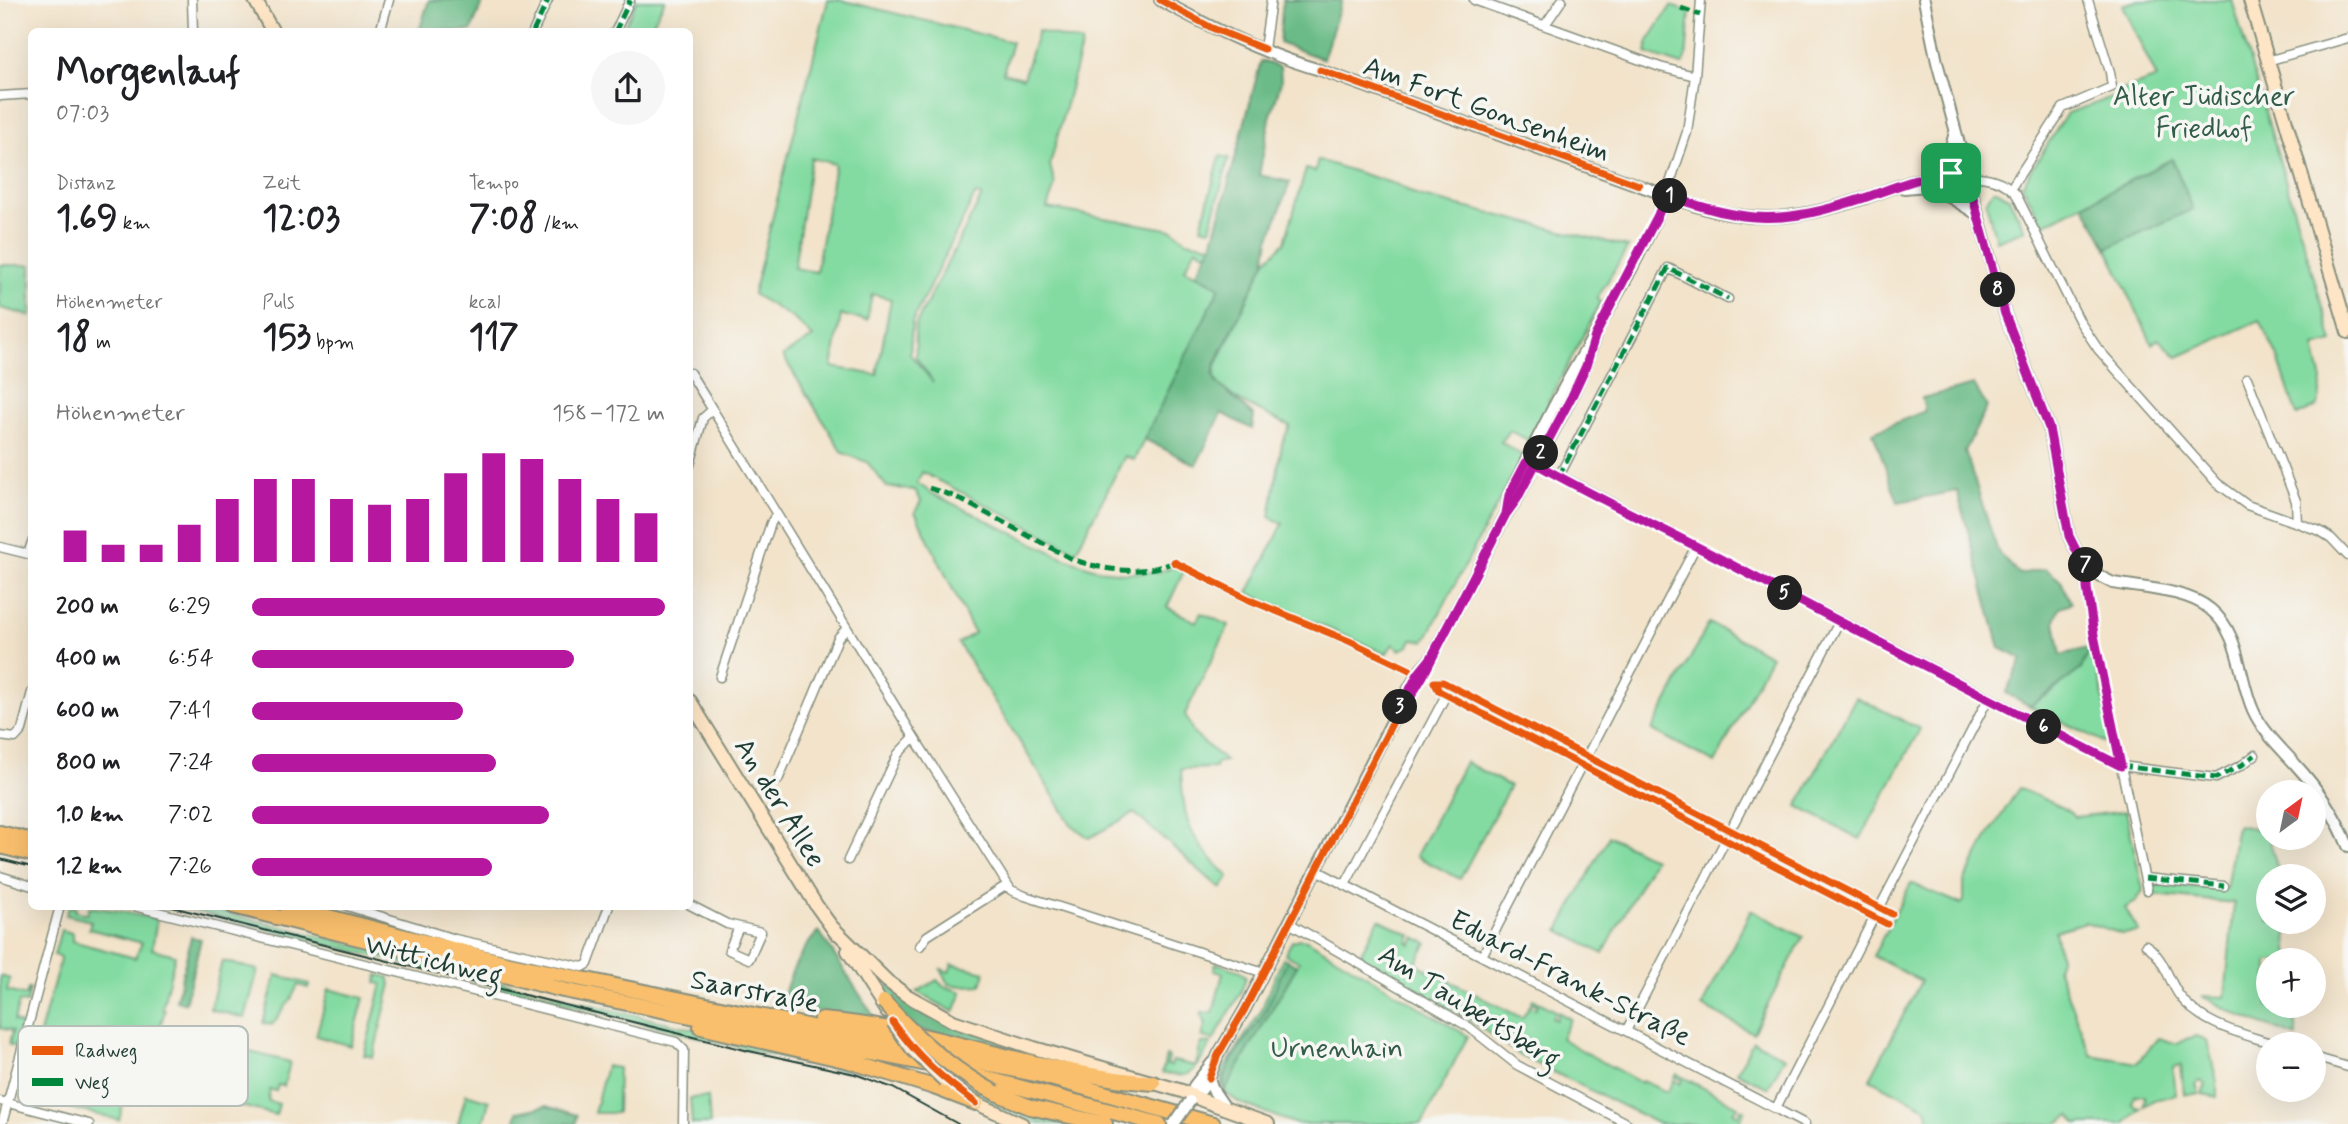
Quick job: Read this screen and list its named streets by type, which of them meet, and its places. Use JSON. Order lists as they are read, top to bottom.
{
  "streets": {
    "highway": ["Saarstraße"],
    "main road": ["An der Allee"],
    "street": [
      "Am Fort Gonsenheim",
      "Wittichweg",
      "Eduard-Frank-Straße",
      "Am Taubertsberg"
    ]
  },
  "parks": ["Alter Jüdischer Friedhof", "Urnenhain"],
  "legend": ["Radweg", "Weg"],
  "north": "top right",
  "page": {
    "heading": ["Morgenlauf", "07:03"],
    "stats": [
      ["Distanz", "1.69 km"],
      ["Zeit", "12:03"],
      ["Tempo", "7:08 /km"],
      ["Höhenmeter", "18 m"],
      ["Puls", "153 bpm"],
      ["kcal", "117"]
    ],
    "pins": [
      "1",
      "8",
      "2",
      "7",
      "5",
      "3",
      "6"
    ],
    "chart": ["Höhenmeter", "158–172 m"],
    "list": [
      {
        "name": "200 m",
        "note": "6:29"
      },
      {
        "name": "400 m",
        "note": "6:54"
      },
      {
        "name": "600 m",
        "note": "7:41"
      },
      {
        "name": "800 m",
        "note": "7:24"
      },
      {
        "name": "1.0 km",
        "note": "7:02"
      },
      {
        "name": "1.2 km",
        "note": "7:26"
      }
    ],
    "map_buttons": ["+", "−"]
  }
}
